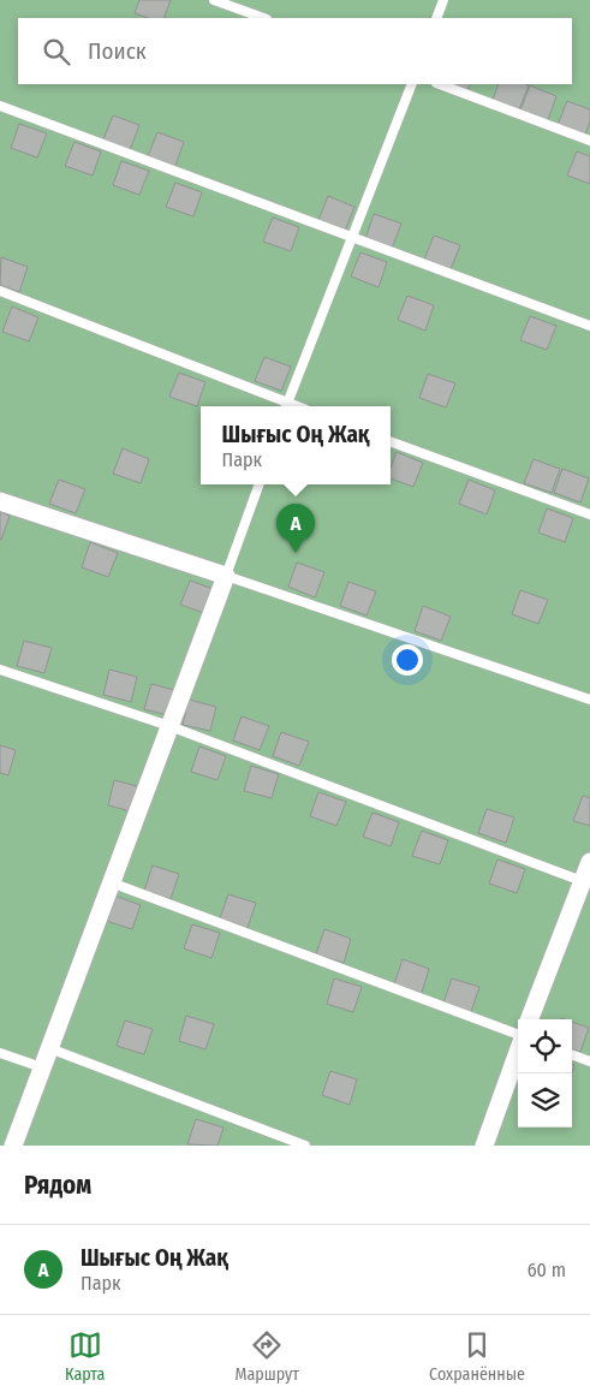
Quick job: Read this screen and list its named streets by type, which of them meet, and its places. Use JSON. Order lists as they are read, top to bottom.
{
  "page": {
    "search": "Поиск",
    "popup": ["Шығыс Оң Жақ", "Парк"],
    "pins": "A",
    "heading": "Рядом",
    "list": [
      {
        "mark": "A",
        "name": "Шығыс Оң Жақ",
        "note": "Парк",
        "value": "60 m"
      }
    ],
    "nav": ["Карта", "Маршрут", "Сохранённые"]
  }
}
